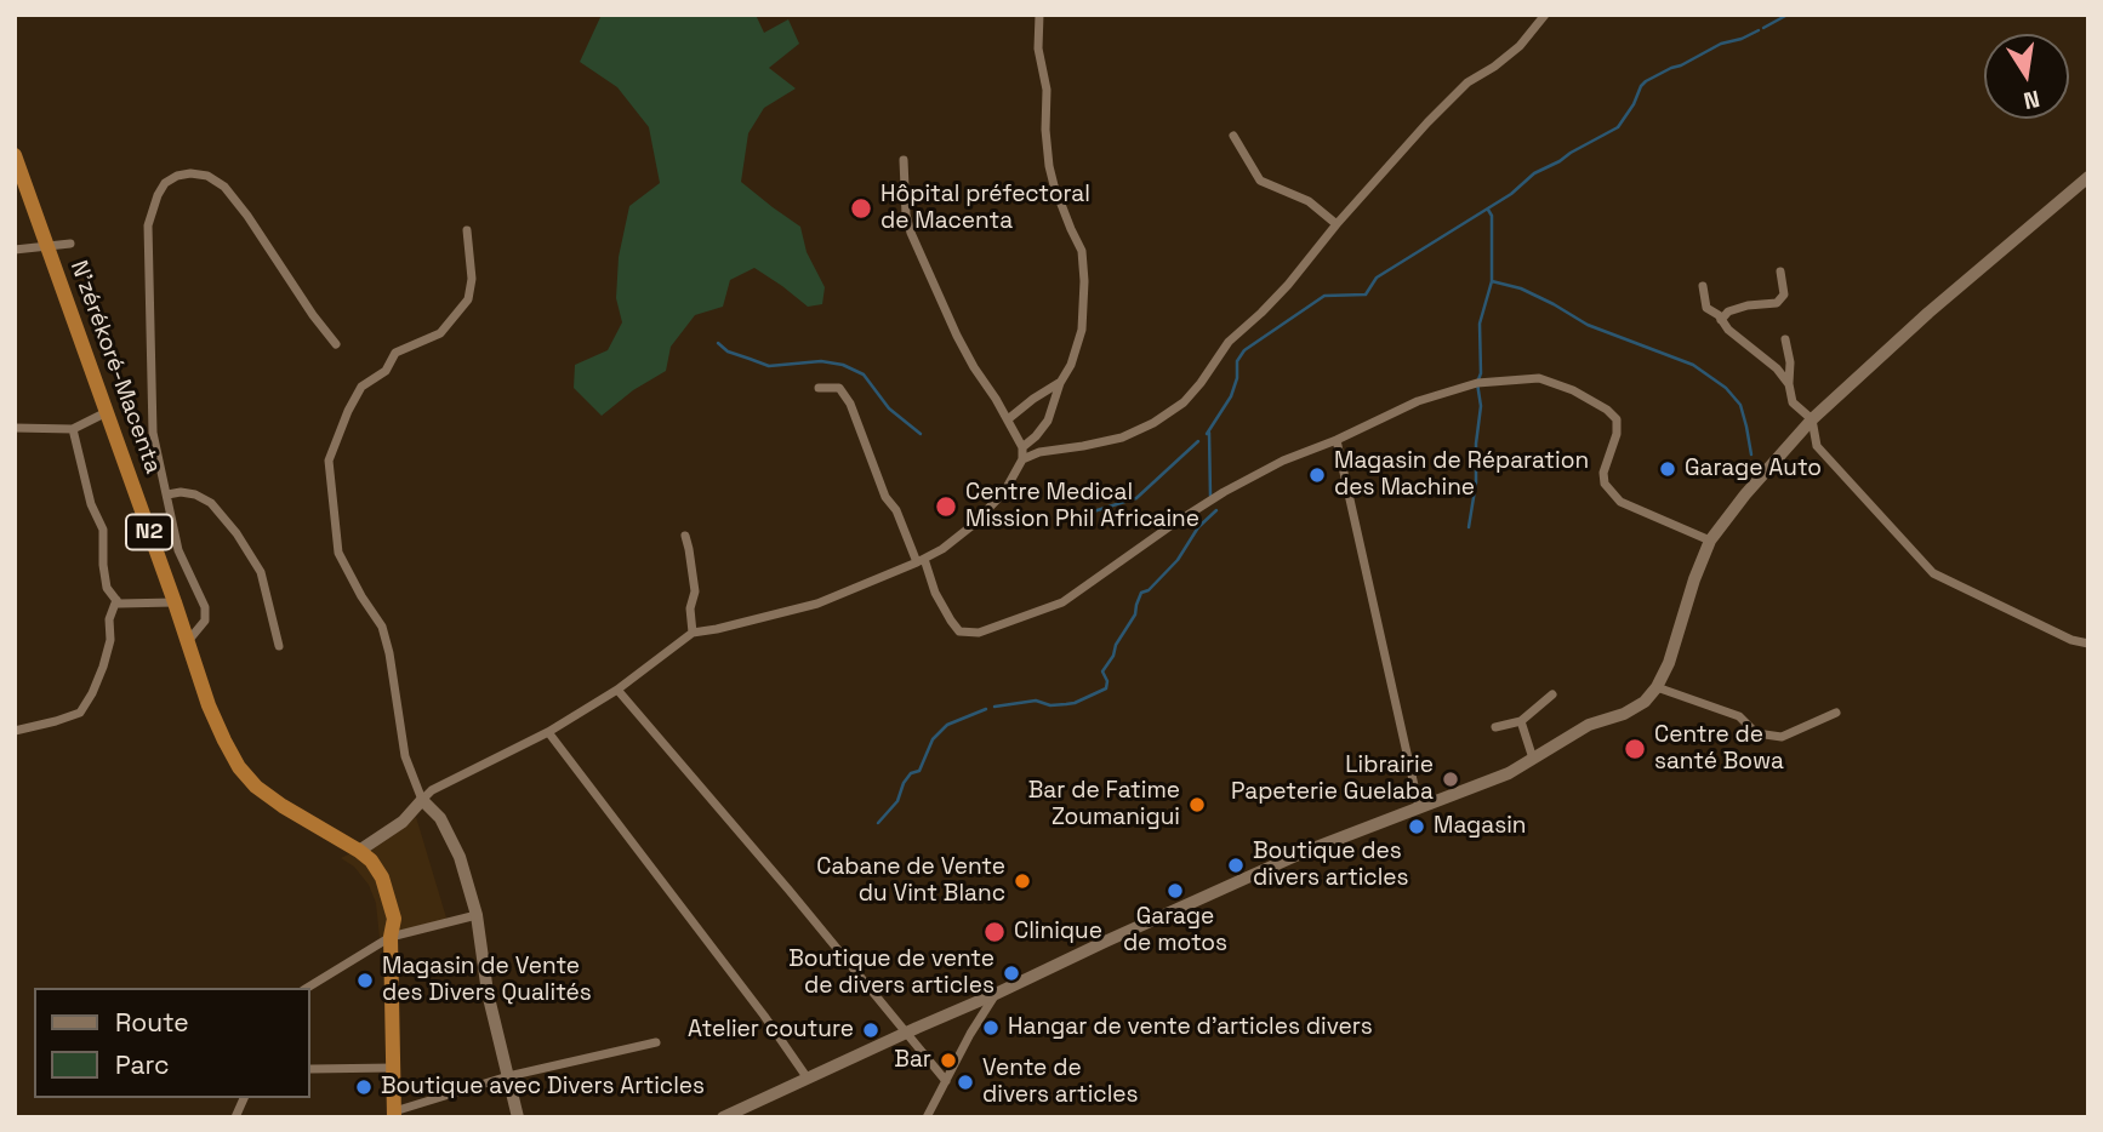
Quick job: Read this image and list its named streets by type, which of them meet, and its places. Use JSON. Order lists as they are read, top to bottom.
{
  "streets": {
    "highway": ["N'zérékoré-Macenta", "N2"]
  },
  "places": [
    "Hôpital préfectoral de Macenta",
    "Garage Auto",
    "Magasin de Réparation des Machine",
    "Centre Medical Mission Phil Africaine",
    "Centre de santé Bowa",
    "Librairie Papeterie Guelaba",
    "Bar de Fatime Zoumanigui",
    "Magasin",
    "Boutique des divers articles",
    "Cabane de Vente du Vint Blanc",
    "Garage de motos",
    "Clinique",
    "Boutique de vente de divers articles",
    "Magasin de Vente des Divers Qualités",
    "Hangar de vente d'articles divers",
    "Atelier couture",
    "Bar",
    "Vente de divers articles",
    "Boutique avec Divers Articles"
  ],
  "legend": ["Route", "Parc"],
  "north": "bottom"
}
